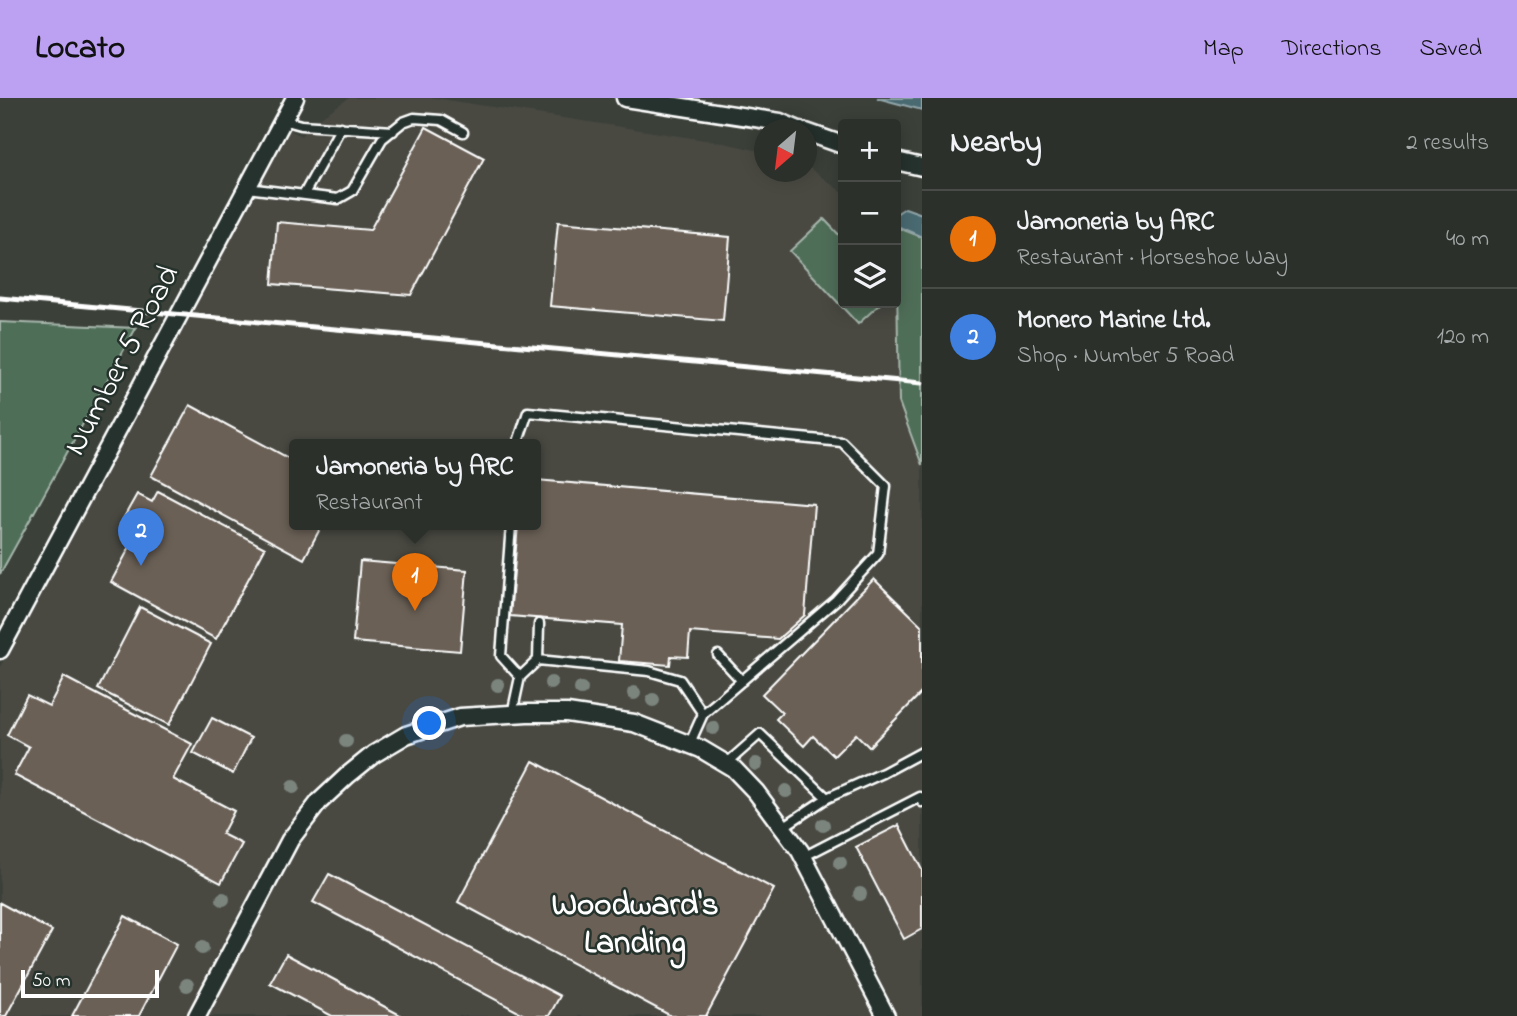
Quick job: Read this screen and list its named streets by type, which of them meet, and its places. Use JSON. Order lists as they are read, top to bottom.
{
  "streets": {
    "street": ["Number 5 Road"]
  },
  "districts": ["Woodward's Landing"],
  "scale_bar": "50 m",
  "north": "bottom left",
  "page": {
    "header": "Locato",
    "nav": ["Map", "Directions", "Saved"],
    "heading": ["Nearby", "2 results"],
    "map_buttons": ["+", "−"],
    "list": [
      {
        "mark": "1",
        "name": "Jamoneria by ARC",
        "note": "Restaurant · Horseshoe Way",
        "value": "40 m"
      },
      {
        "mark": "2",
        "name": "Monero Marine Ltd.",
        "note": "Shop · Number 5 Road",
        "value": "120 m"
      }
    ],
    "popup": ["Jamoneria by ARC", "Restaurant"],
    "pins": ["2", "1"],
    "scale": "50 m"
  }
}
